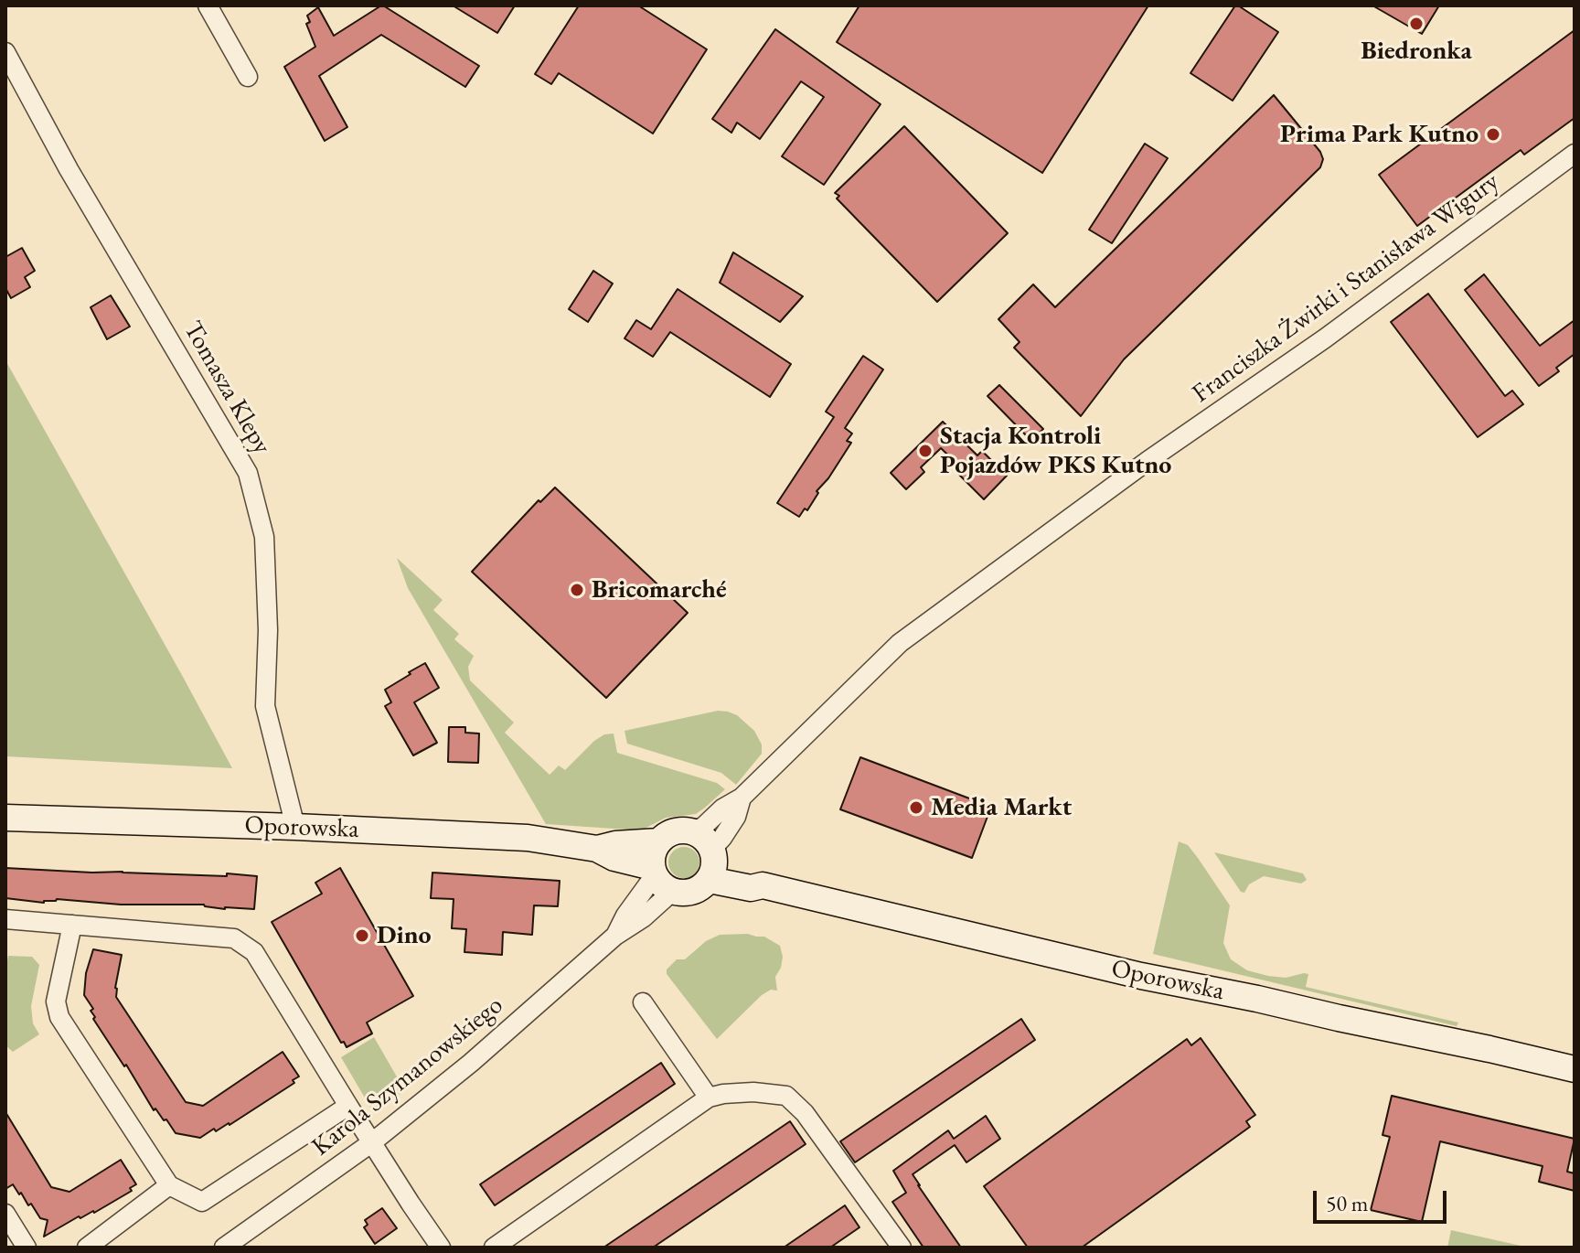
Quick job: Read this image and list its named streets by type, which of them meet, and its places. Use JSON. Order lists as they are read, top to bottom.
{
  "streets": {
    "street": [
      "Franciszka Żwirki i Stanisława Wigury",
      "Tomasza Klepy",
      "Oporowska",
      "Karola Szymanowskiego"
    ]
  },
  "crossings": [
    ["Franciszka Żwirki i Stanisława Wigury", "Oporowska"],
    ["Franciszka Żwirki i Stanisława Wigury", "Karola Szymanowskiego"],
    ["Tomasza Klepy", "Oporowska"],
    ["Oporowska", "Karola Szymanowskiego"]
  ],
  "places": [
    "Biedronka",
    "Prima Park Kutno",
    "Stacja Kontroli Pojazdów PKS Kutno",
    "Bricomarché",
    "Media Markt",
    "Dino"
  ],
  "scale_bar": "50 m"
}
